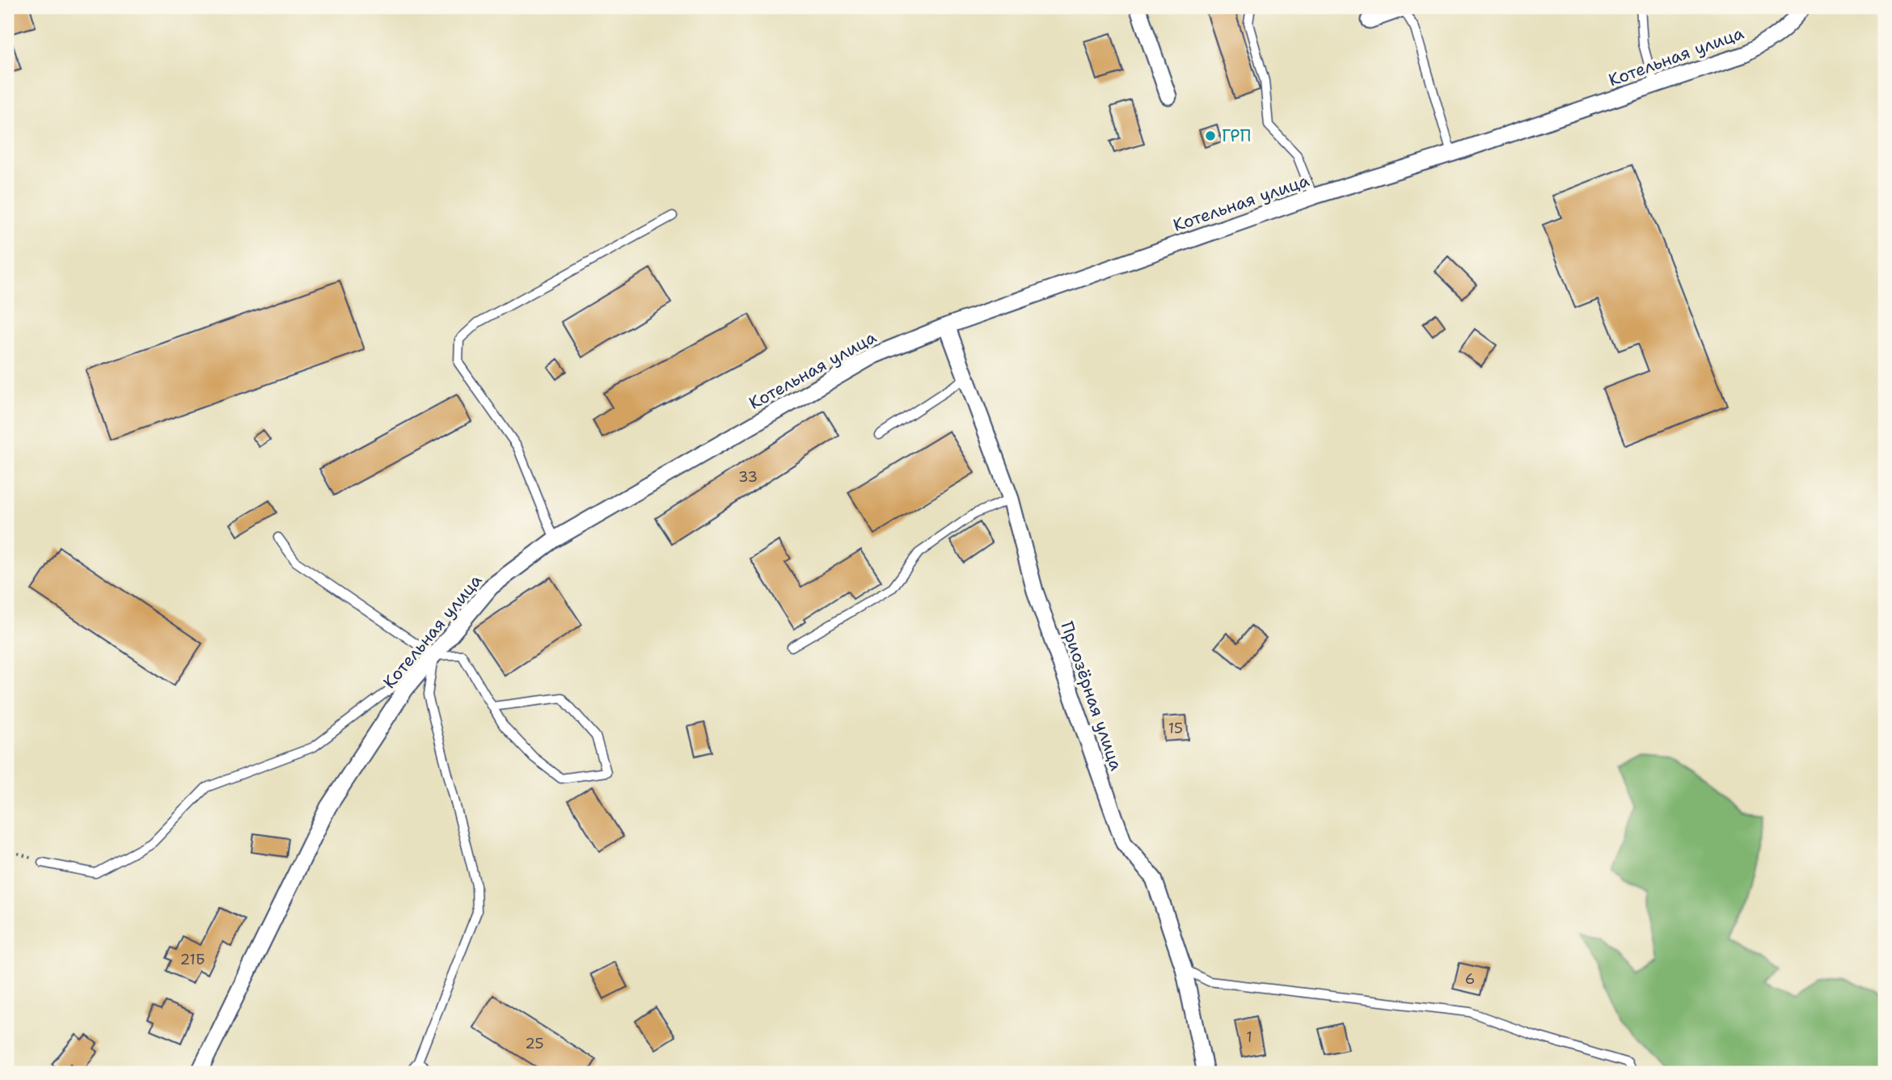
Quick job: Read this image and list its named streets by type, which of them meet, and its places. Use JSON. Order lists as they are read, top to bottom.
{
  "streets": {
    "street": ["Котельная улица", "Приозёрная улица"]
  },
  "crossings": [
    ["Котельная улица", "Приозёрная улица"]
  ],
  "places": ["ГРП"],
  "house_numbers": [
    "33",
    "15",
    "21Б",
    "6",
    "1",
    "25"
  ]
}
